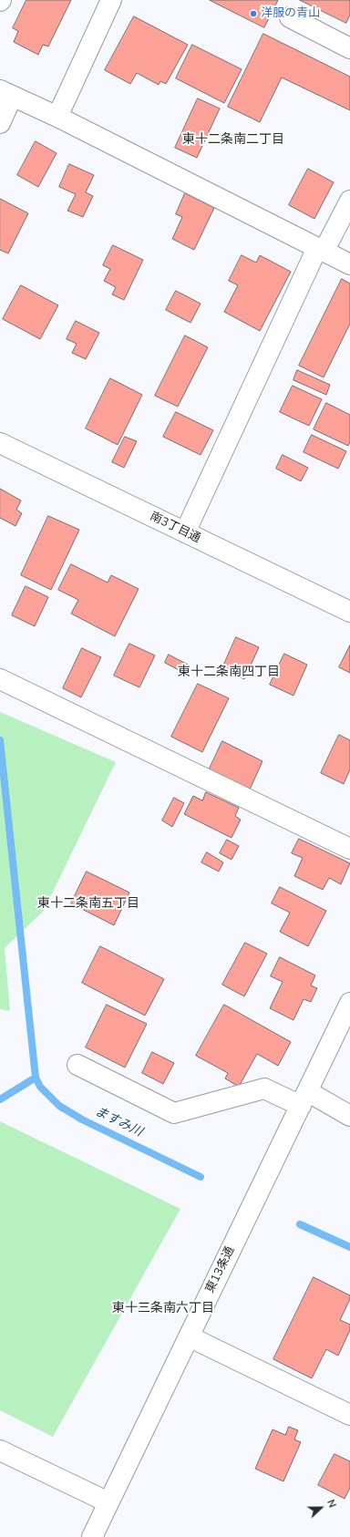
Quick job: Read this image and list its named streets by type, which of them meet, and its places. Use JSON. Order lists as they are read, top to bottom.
{
  "streets": {
    "street": ["南3丁目通", "東13条通"]
  },
  "districts": [
    "東十二条南二丁目",
    "東十二条南四丁目",
    "東十二条南五丁目",
    "東十三条南六丁目"
  ],
  "water": ["ますみ川"],
  "places": ["洋服の青山"],
  "north": "right"
}
